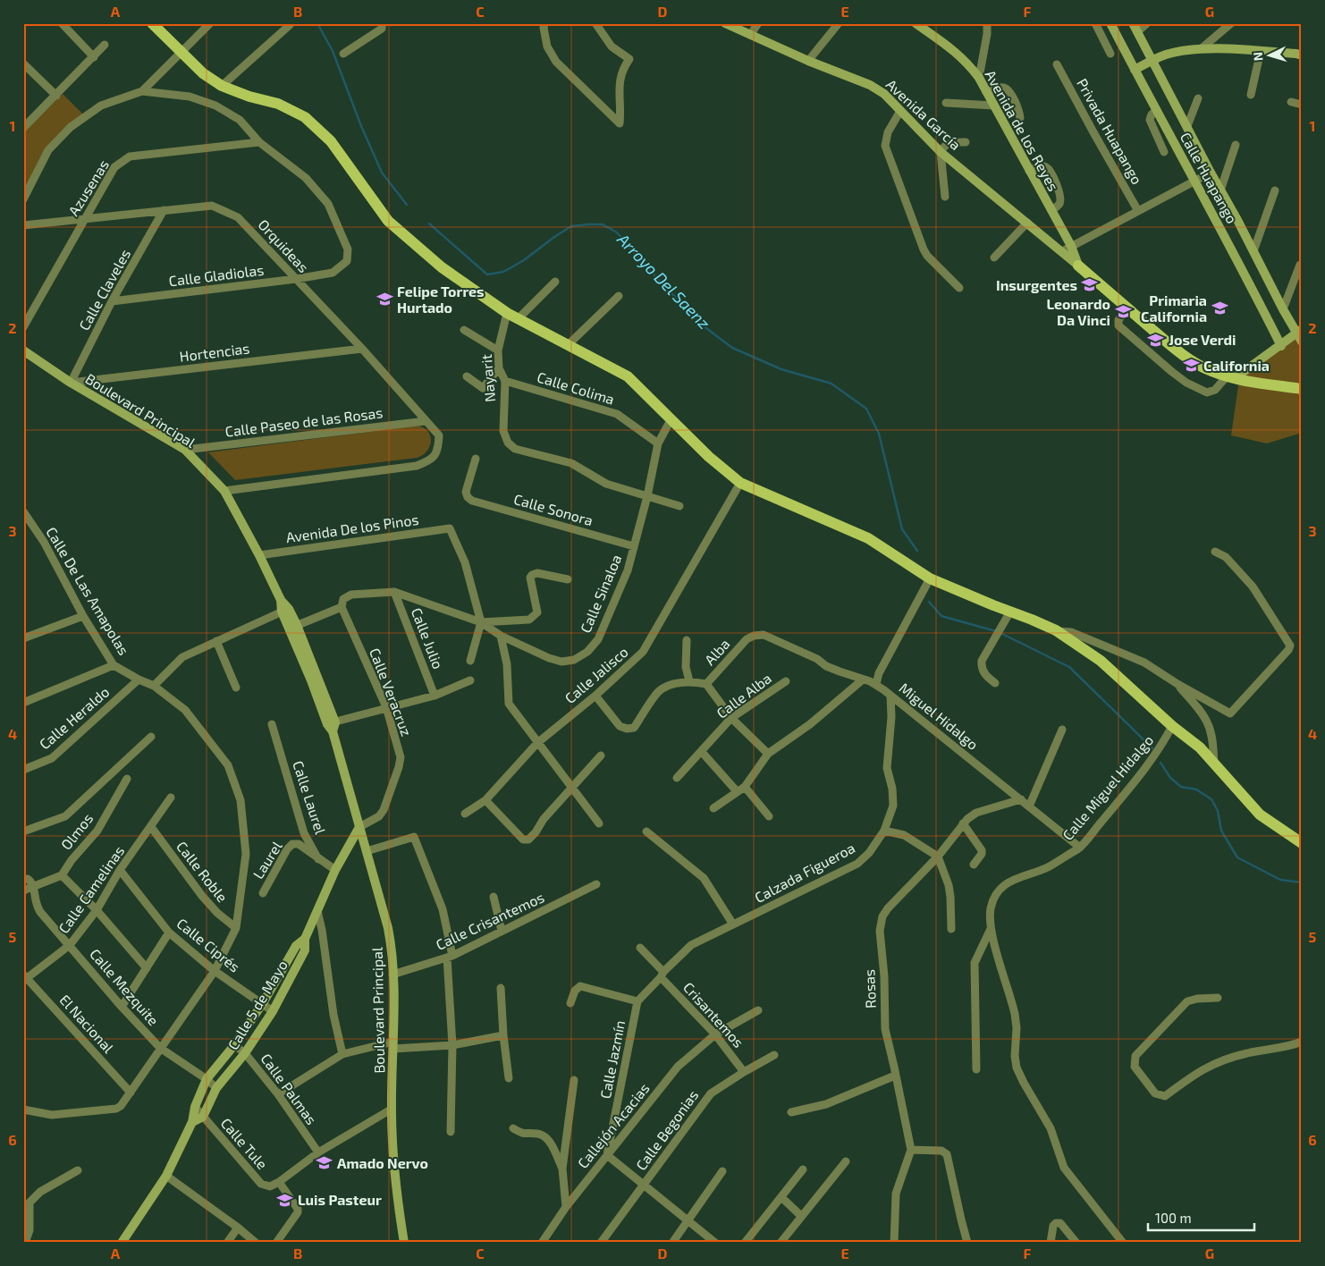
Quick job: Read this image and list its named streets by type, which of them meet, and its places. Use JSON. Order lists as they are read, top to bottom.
{
  "streets": {
    "main road": ["Avenida García"],
    "street": [
      "Avenida de los Reyes",
      "Privada Huapango",
      "Calle Huapango",
      "Azusenas",
      "Orquideas",
      "Calle Gladiolas",
      "Calle Claveles",
      "Hortencias",
      "Nayarit",
      "Calle Colima",
      "Boulevard Principal",
      "Calle Paseo de las Rosas",
      "Calle Sonora",
      "Avenida De los Pinos",
      "Calle De Las Amapolas",
      "Calle Sinaloa",
      "Calle Julio",
      "Alba",
      "Calle Jalisco",
      "Calle Veracruz",
      "Calle Alba",
      "Miguel Hidalgo",
      "Calle Heraldo",
      "Calle Miguel Hidalgo",
      "Calle Laurel",
      "Olmos",
      "Laurel",
      "Calle Roble",
      "Calzada Figueroa",
      "Calle Camelinas",
      "Calle Crisantemos",
      "Calle Ciprés",
      "Calle Mezquite",
      "Rosas",
      "Calle 5 de Mayo",
      "Crisantemos",
      "El Nacional",
      "Calle Jazmín",
      "Calle Palmas",
      "Callejón Acacias",
      "Calle Begonias",
      "Calle Tule"
    ]
  },
  "crossings": [
    ["Avenida García", "Avenida de los Reyes"],
    ["Azusenas", "Orquideas"],
    ["Azusenas", "Calle Gladiolas"],
    ["Orquideas", "Calle Gladiolas"],
    ["Orquideas", "Calle Claveles"],
    ["Orquideas", "Hortencias"],
    ["Orquideas", "Boulevard Principal"],
    ["Orquideas", "Calle Paseo de las Rosas"],
    ["Calle Gladiolas", "Calle Claveles"],
    ["Calle Claveles", "Hortencias"],
    ["Calle Claveles", "Boulevard Principal"],
    ["Hortencias", "Boulevard Principal"],
    ["Nayarit", "Calle Colima"],
    ["Nayarit", "Calle Sinaloa"],
    ["Calle Colima", "Calle Sinaloa"],
    ["Boulevard Principal", "Calle Paseo de las Rosas"],
    ["Boulevard Principal", "Avenida De los Pinos"],
    ["Boulevard Principal", "Calle Veracruz"],
    ["Boulevard Principal", "Calle Crisantemos"],
    ["Boulevard Principal", "Calle 5 de Mayo"],
    ["Calle Sonora", "Calle Sinaloa"],
    ["Avenida De los Pinos", "Calle Sinaloa"],
    ["Calle De Las Amapolas", "Calle Heraldo"],
    ["Calle De Las Amapolas", "Calle Roble"],
    ["Calle De Las Amapolas", "Calle Ciprés"],
    ["Calle De Las Amapolas", "Calle Mezquite"],
    ["Calle De Las Amapolas", "El Nacional"],
    ["Calle Sinaloa", "Calle Julio"],
    ["Alba", "Calle Alba"],
    ["Alba", "Miguel Hidalgo"],
    ["Calle Veracruz", "Calle 5 de Mayo"],
    ["Miguel Hidalgo", "Calle Miguel Hidalgo"],
    ["Miguel Hidalgo", "Calzada Figueroa"],
    ["Miguel Hidalgo", "Rosas"],
    ["Calle Laurel", "Laurel"],
    ["Calle Roble", "Calle Camelinas"],
    ["Calzada Figueroa", "Crisantemos"],
    ["Calle Camelinas", "Calle Ciprés"],
    ["Calle Camelinas", "Calle Mezquite"],
    ["Calle Camelinas", "El Nacional"],
    ["Calle Ciprés", "Calle 5 de Mayo"],
    ["Calle Mezquite", "Calle 5 de Mayo"],
    ["Calle 5 de Mayo", "Calle Palmas"],
    ["Calle 5 de Mayo", "Calle Tule"],
    ["Crisantemos", "Callejón Acacias"],
    ["Crisantemos", "Calle Begonias"],
    ["Calle Jazmín", "Callejón Acacias"]
  ],
  "water": ["Arroyo Del Saenz"],
  "places": {
    "school or university": [
      "Insurgentes",
      "Felipe Torres Hurtado",
      "Primaria California",
      "Leonardo Da Vinci",
      "Jose Verdi",
      "California",
      "Amado Nervo",
      "Luis Pasteur"
    ]
  },
  "scale_bar": "100 m",
  "north": "left",
  "grid": {
    "columns": [
      "A",
      "B",
      "C",
      "D",
      "E",
      "F",
      "G"
    ],
    "rows": [
      "1",
      "2",
      "3",
      "4",
      "5",
      "6"
    ]
  }
}
